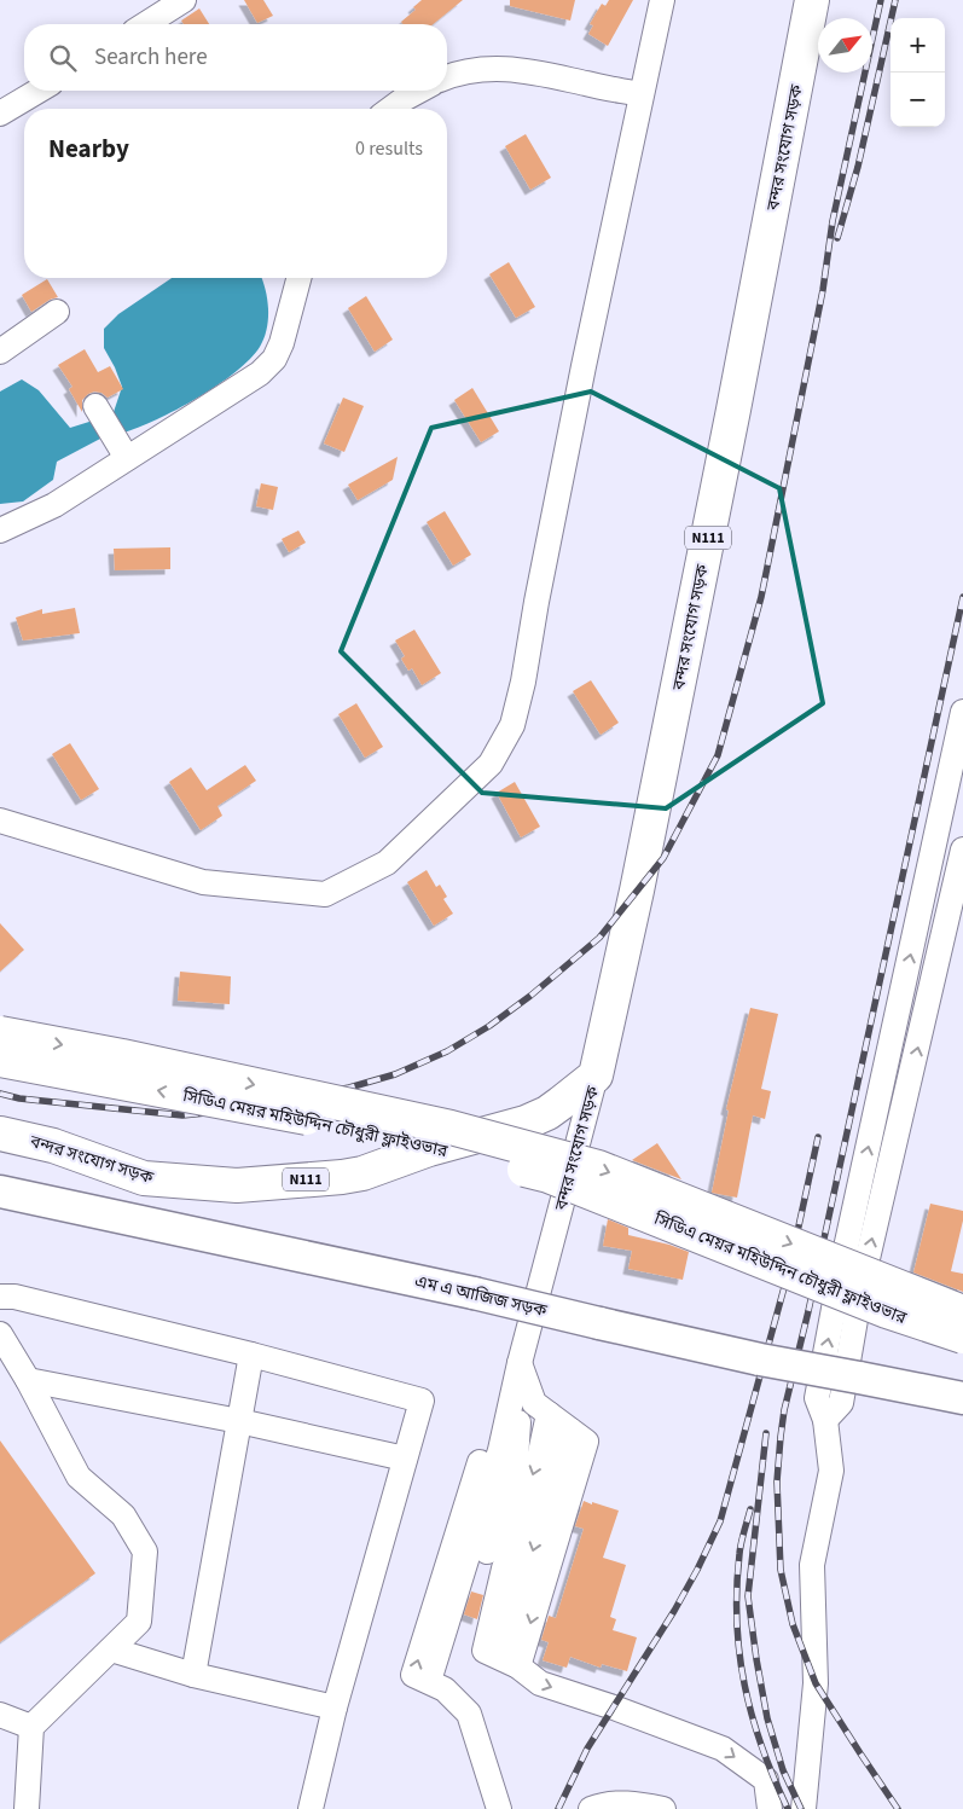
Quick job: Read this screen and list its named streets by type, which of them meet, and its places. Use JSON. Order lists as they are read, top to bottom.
{
  "streets": {
    "highway": ["বন্দর সংযোগ সড়ক", "N111", "সিডিএ মেয়র মহিউদ্দিন চৌধুরী ফ্লাইওভার"],
    "main road": ["এম এ আজিজ সড়ক"]
  },
  "north": "top right",
  "page": {
    "map_buttons": ["+", "−"],
    "search": "Search here",
    "heading": ["Nearby", "0 results"]
  }
}
